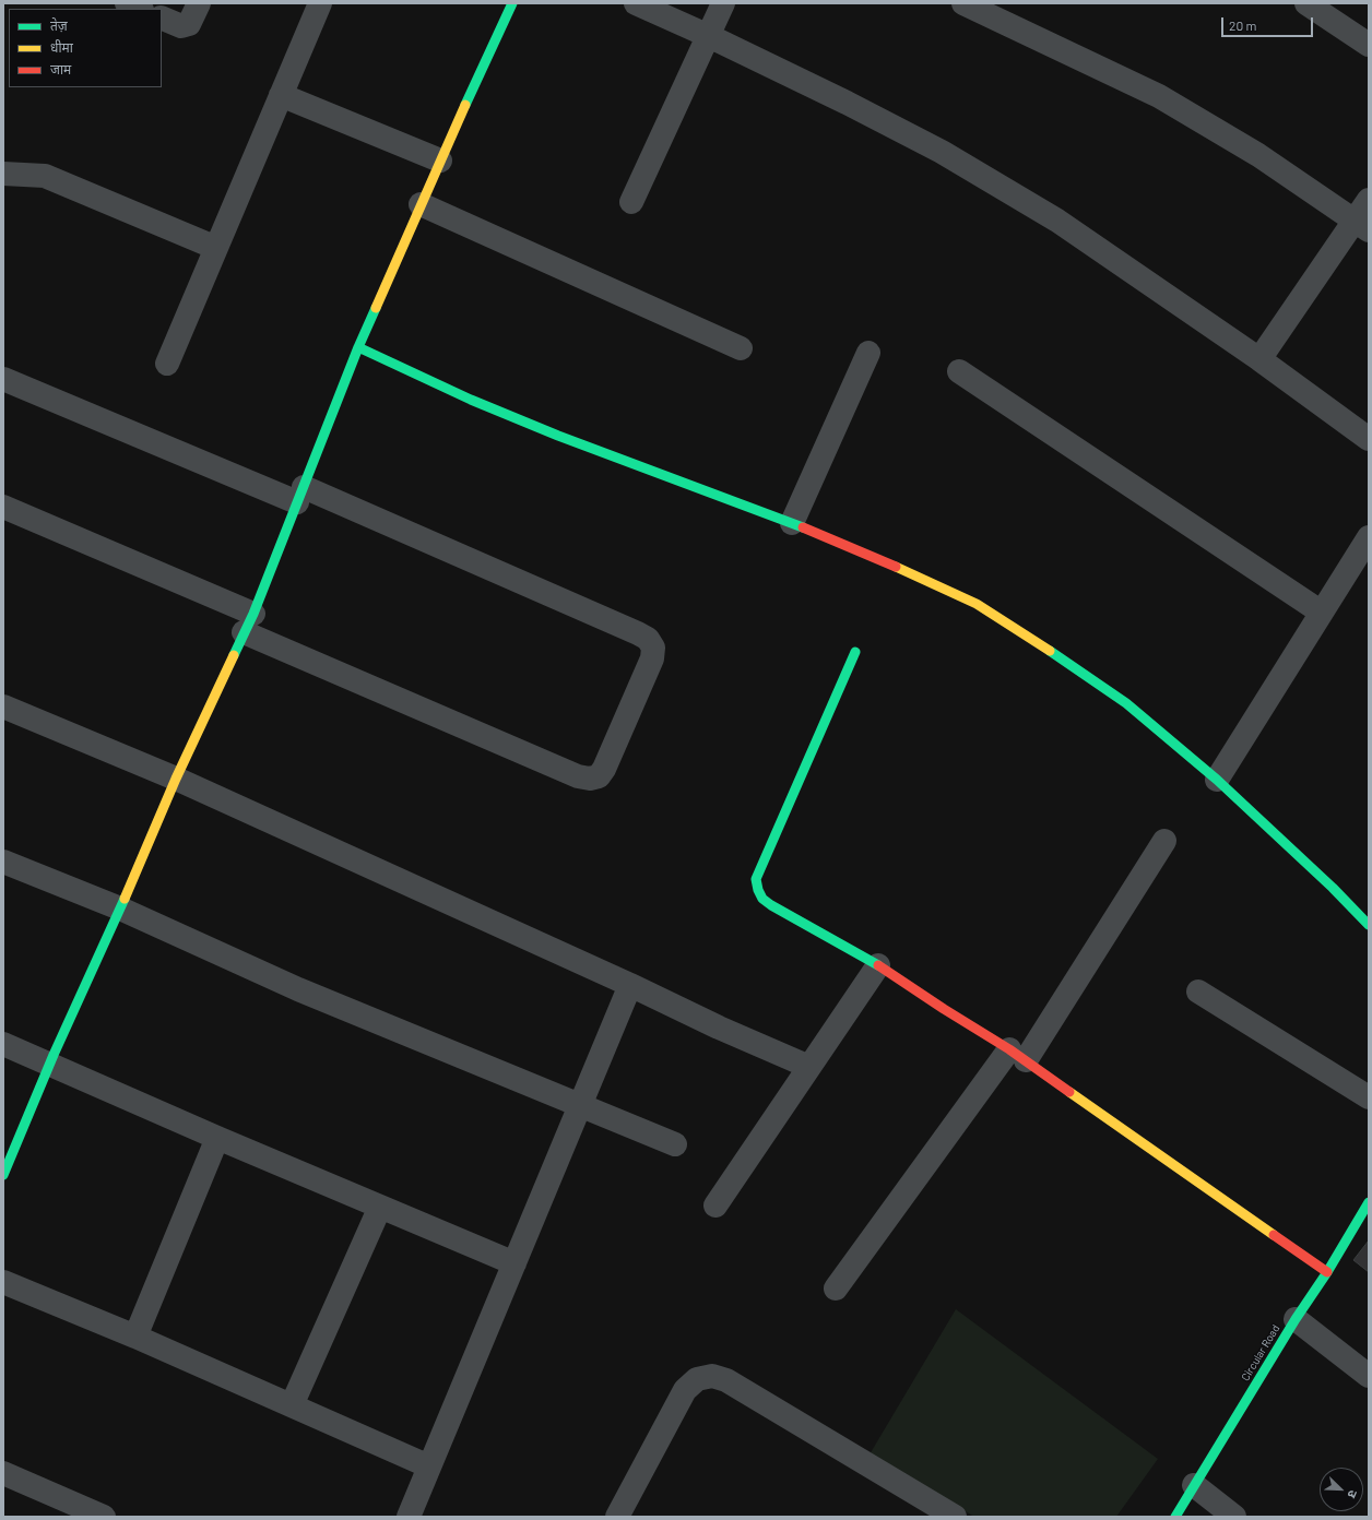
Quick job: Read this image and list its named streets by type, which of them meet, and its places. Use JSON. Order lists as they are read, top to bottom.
{
  "streets": {
    "street": ["Circular Road"]
  },
  "legend": ["तेज़", "धीमा", "जाम"],
  "scale_bar": "20 m",
  "north": "bottom right"
}
